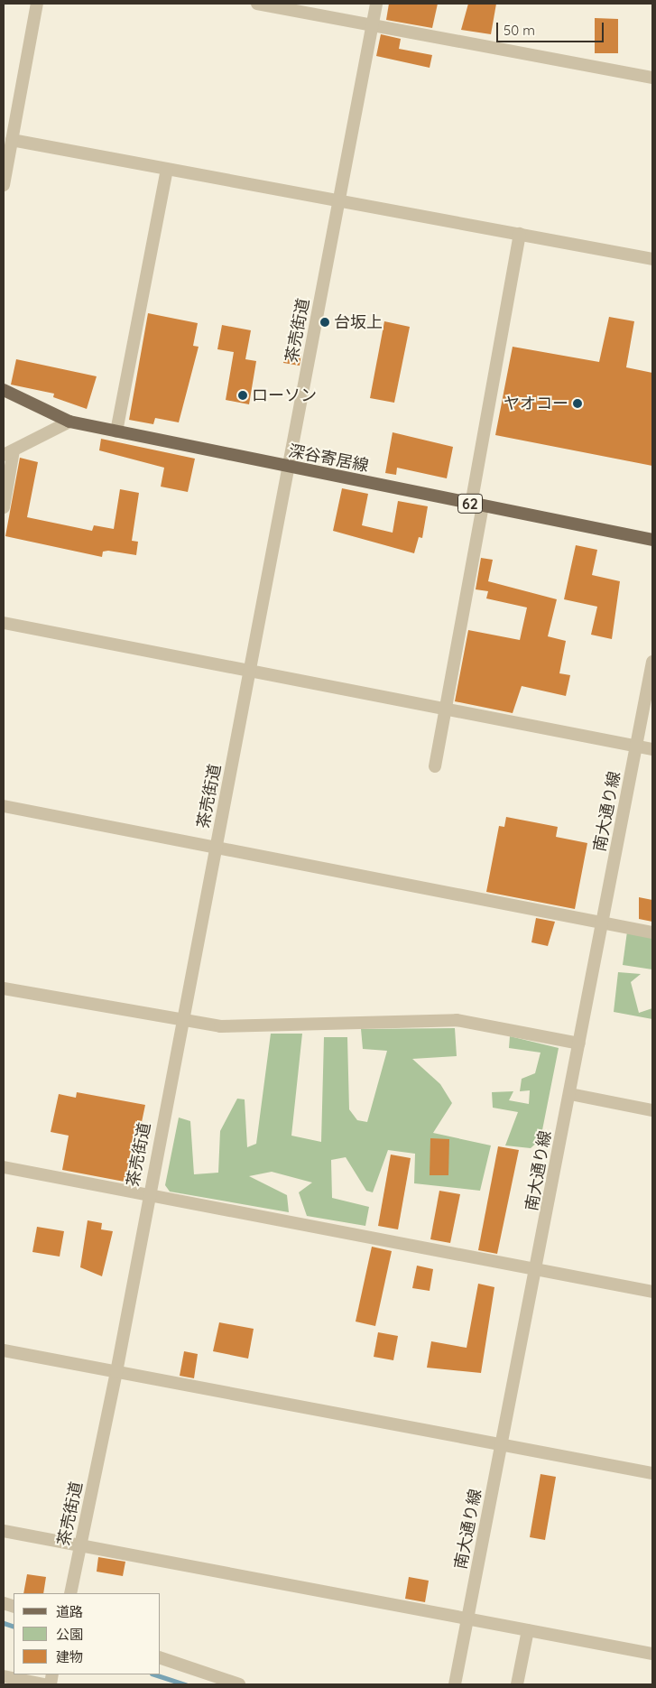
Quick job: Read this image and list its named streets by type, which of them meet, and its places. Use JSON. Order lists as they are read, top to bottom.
{
  "streets": {
    "main road": ["深谷寄居線", "62"],
    "street": ["茶売街道", "南大通り線"]
  },
  "crossings": [
    ["茶売街道", "深谷寄居線"]
  ],
  "places": ["台坂上", "ローソン", "ヤオコー"],
  "legend": ["道路", "公園", "建物"],
  "scale_bar": "50 m"
}
